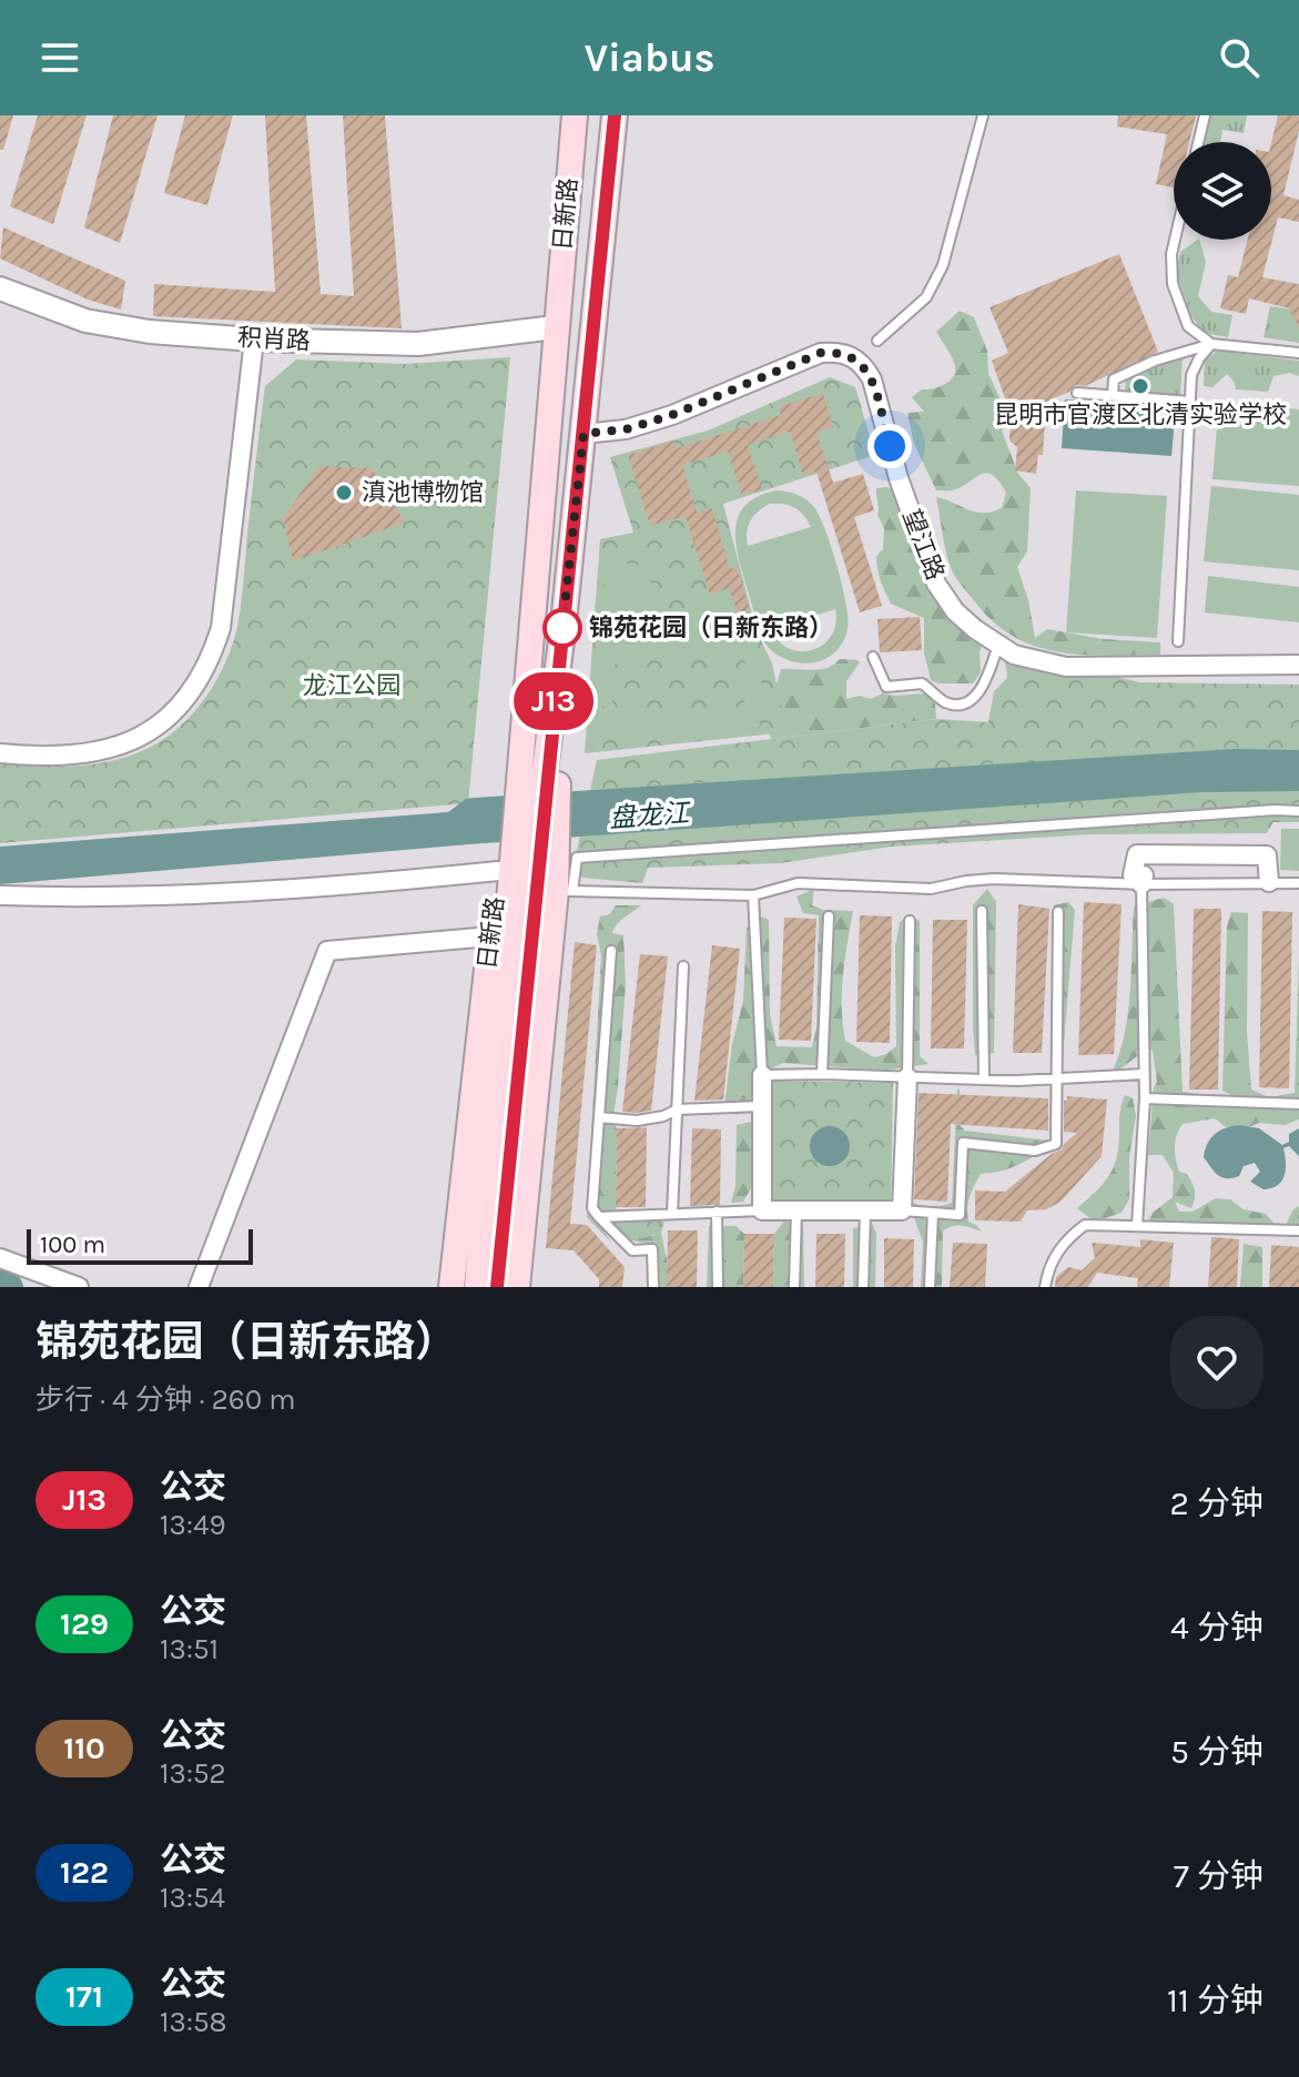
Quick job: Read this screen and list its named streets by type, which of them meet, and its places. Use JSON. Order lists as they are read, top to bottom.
{
  "streets": {
    "main road": ["日新路"],
    "street": ["积肖路", "望江路"]
  },
  "crossings": [
    ["日新路", "积肖路"],
    ["日新路", "望江路"]
  ],
  "water": ["盘龙江"],
  "parks": ["龙江公园"],
  "places": ["昆明市官渡区北清实验学校", "滇池博物馆", "锦苑花园（日新东路）"],
  "lines": ["bus line J13"],
  "scale_bar": "100 m",
  "page": {
    "header": "Viabus",
    "on_map": "J13",
    "scale": "100 m",
    "heading": ["锦苑花园（日新东路）", "步行 · 4 分钟 · 260 m"],
    "list": [
      {
        "mark": "J13",
        "name": "公交",
        "note": "13:49",
        "value": "2 分钟"
      },
      {
        "mark": "129",
        "name": "公交",
        "note": "13:51",
        "value": "4 分钟"
      },
      {
        "mark": "110",
        "name": "公交",
        "note": "13:52",
        "value": "5 分钟"
      },
      {
        "mark": "122",
        "name": "公交",
        "note": "13:54",
        "value": "7 分钟"
      },
      {
        "mark": "171",
        "name": "公交",
        "note": "13:58",
        "value": "11 分钟"
      }
    ]
  }
}
